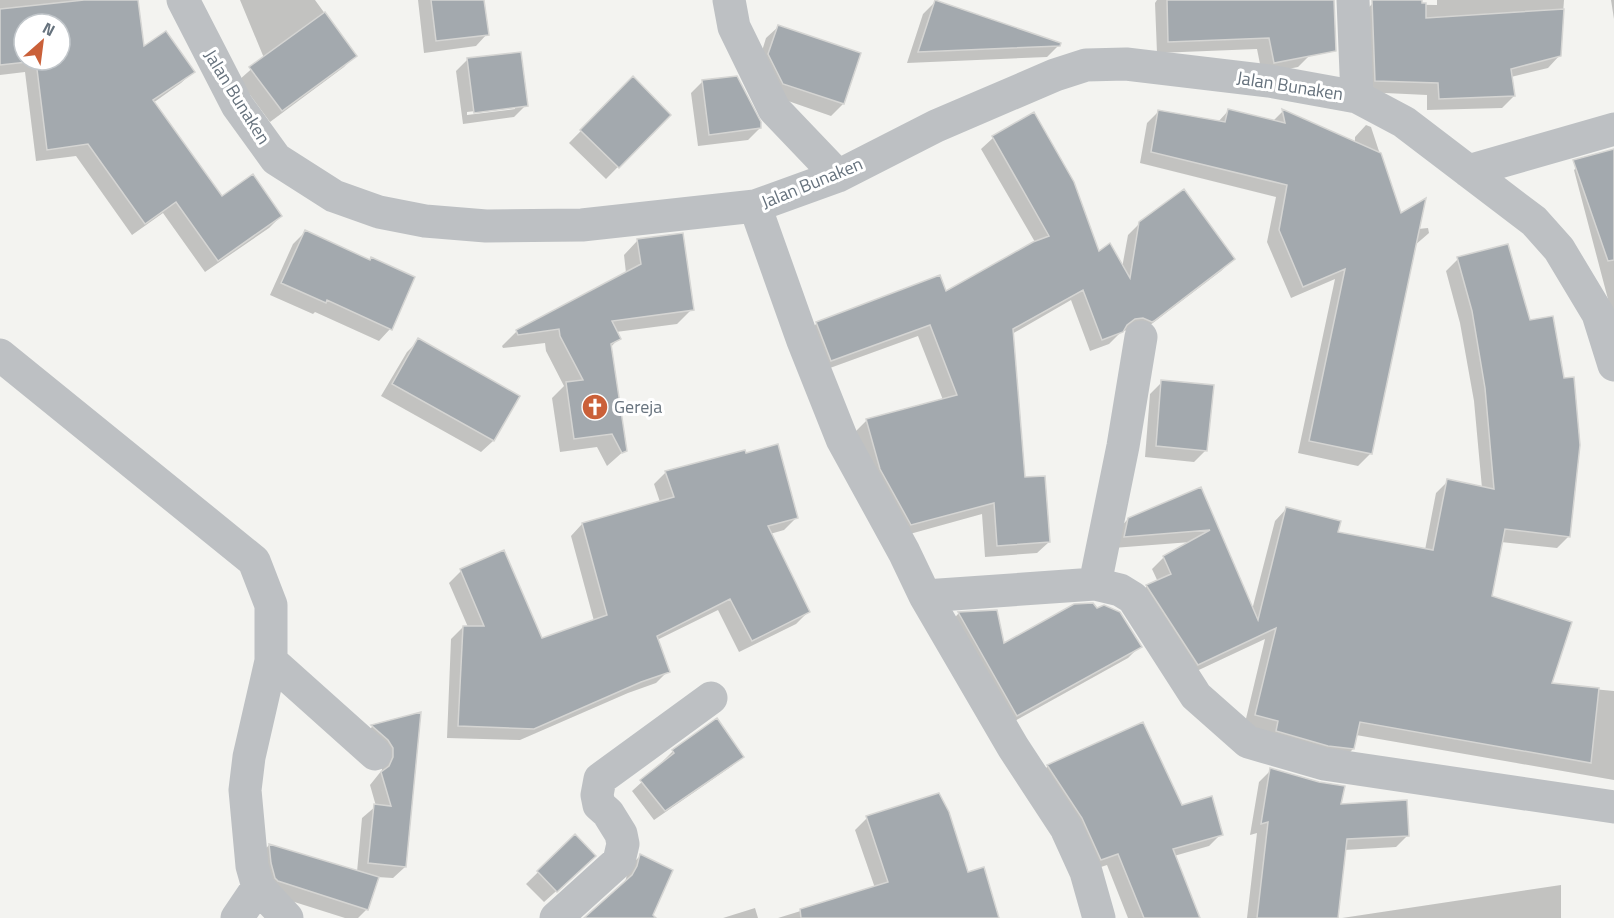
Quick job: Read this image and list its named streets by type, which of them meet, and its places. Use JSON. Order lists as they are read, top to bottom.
{
  "streets": {
    "street": ["Jalan Bunaken"]
  },
  "places": {
    "church": ["Gereja"]
  },
  "north": "top right"
}
